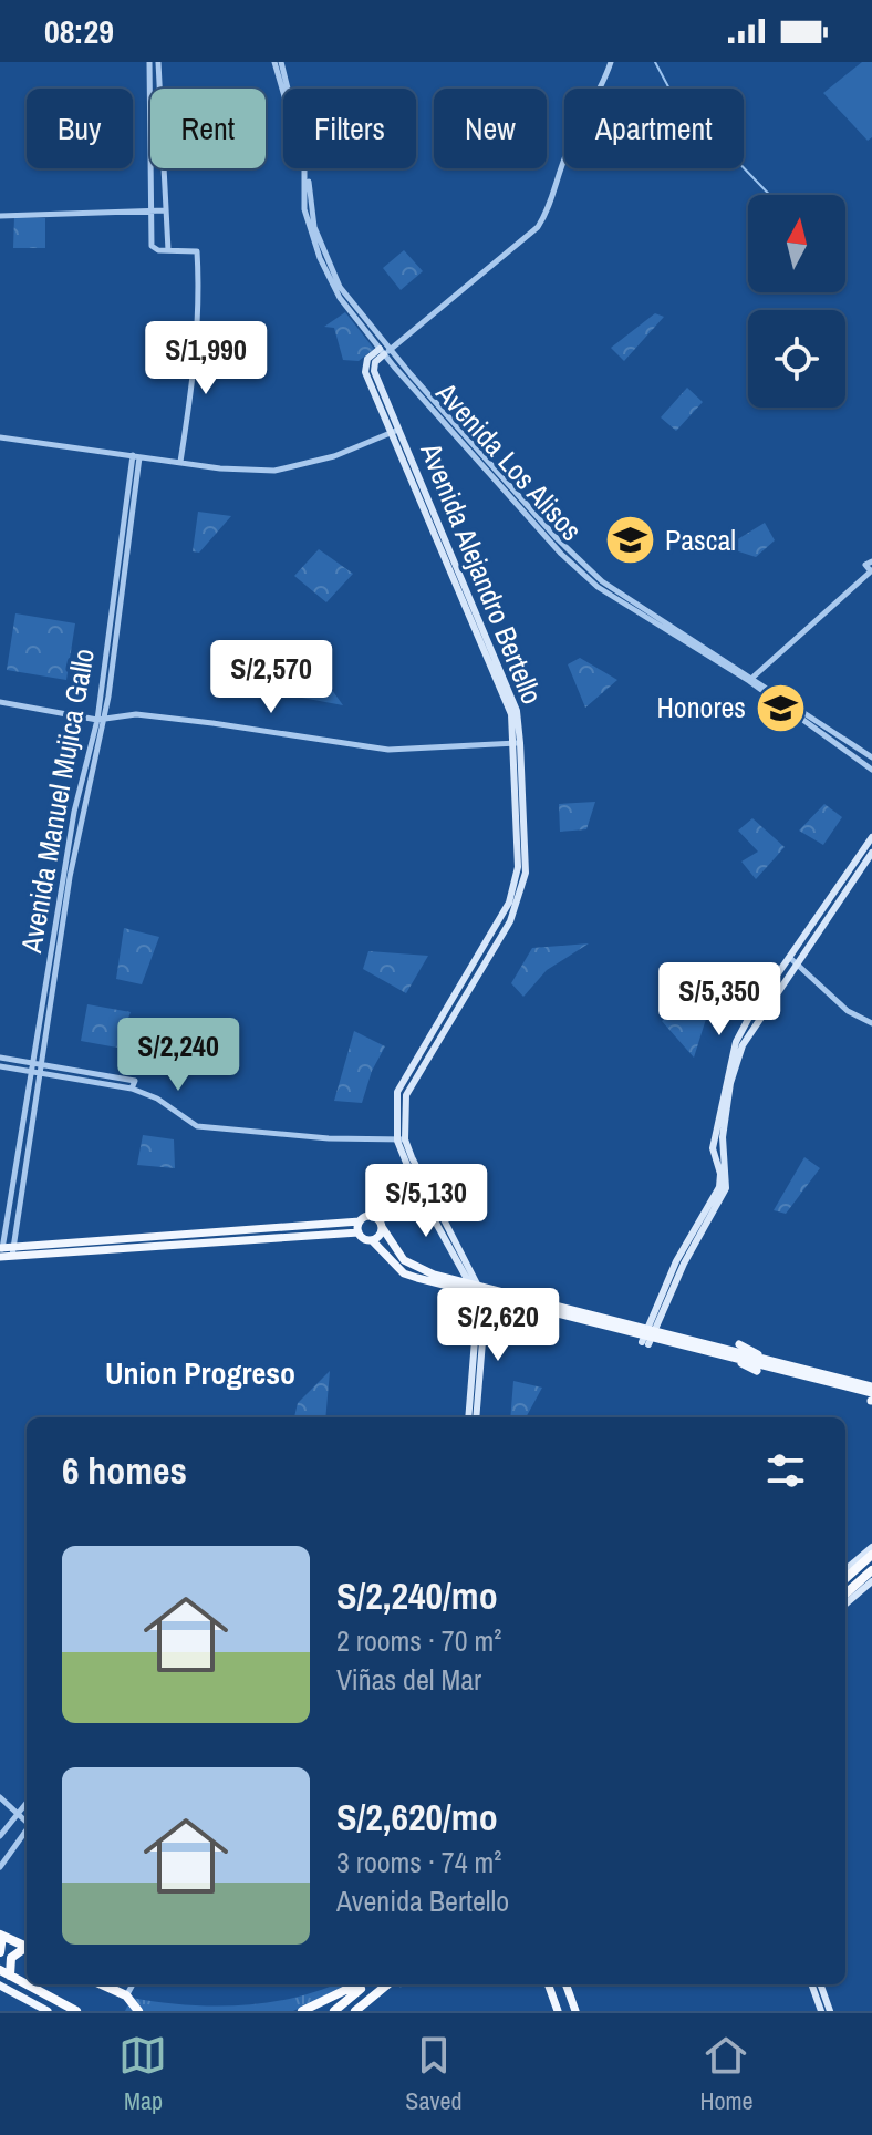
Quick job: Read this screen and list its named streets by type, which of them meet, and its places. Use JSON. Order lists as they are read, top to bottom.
{
  "streets": {
    "main road": ["Avenida Alejandro Bertello"],
    "street": ["Avenida Los Alisos", "Avenida Manuel Mujica Gallo"]
  },
  "crossings": [
    ["Avenida Los Alisos", "Avenida Alejandro Bertello"]
  ],
  "districts": ["Union Progreso"],
  "places": {
    "school or university": ["Pascal", "Honores"]
  },
  "north": "top",
  "page": {
    "status": "08:29",
    "chip": [
      "Buy",
      "Rent",
      "Filters",
      "New",
      "Apartment"
    ],
    "price": [
      "S/1,990",
      "S/2,570",
      "S/5,350",
      "S/2,240",
      "S/5,130",
      "S/2,620"
    ],
    "heading": "6 homes",
    "list": [
      {
        "name": "S/2,240/mo",
        "note": "2 rooms · 70 m² · Viñas del Mar"
      },
      {
        "name": "S/2,620/mo",
        "note": "3 rooms · 74 m² · Avenida Bertello"
      }
    ],
    "tabs": ["Map", "Saved", "Home"]
  }
}
